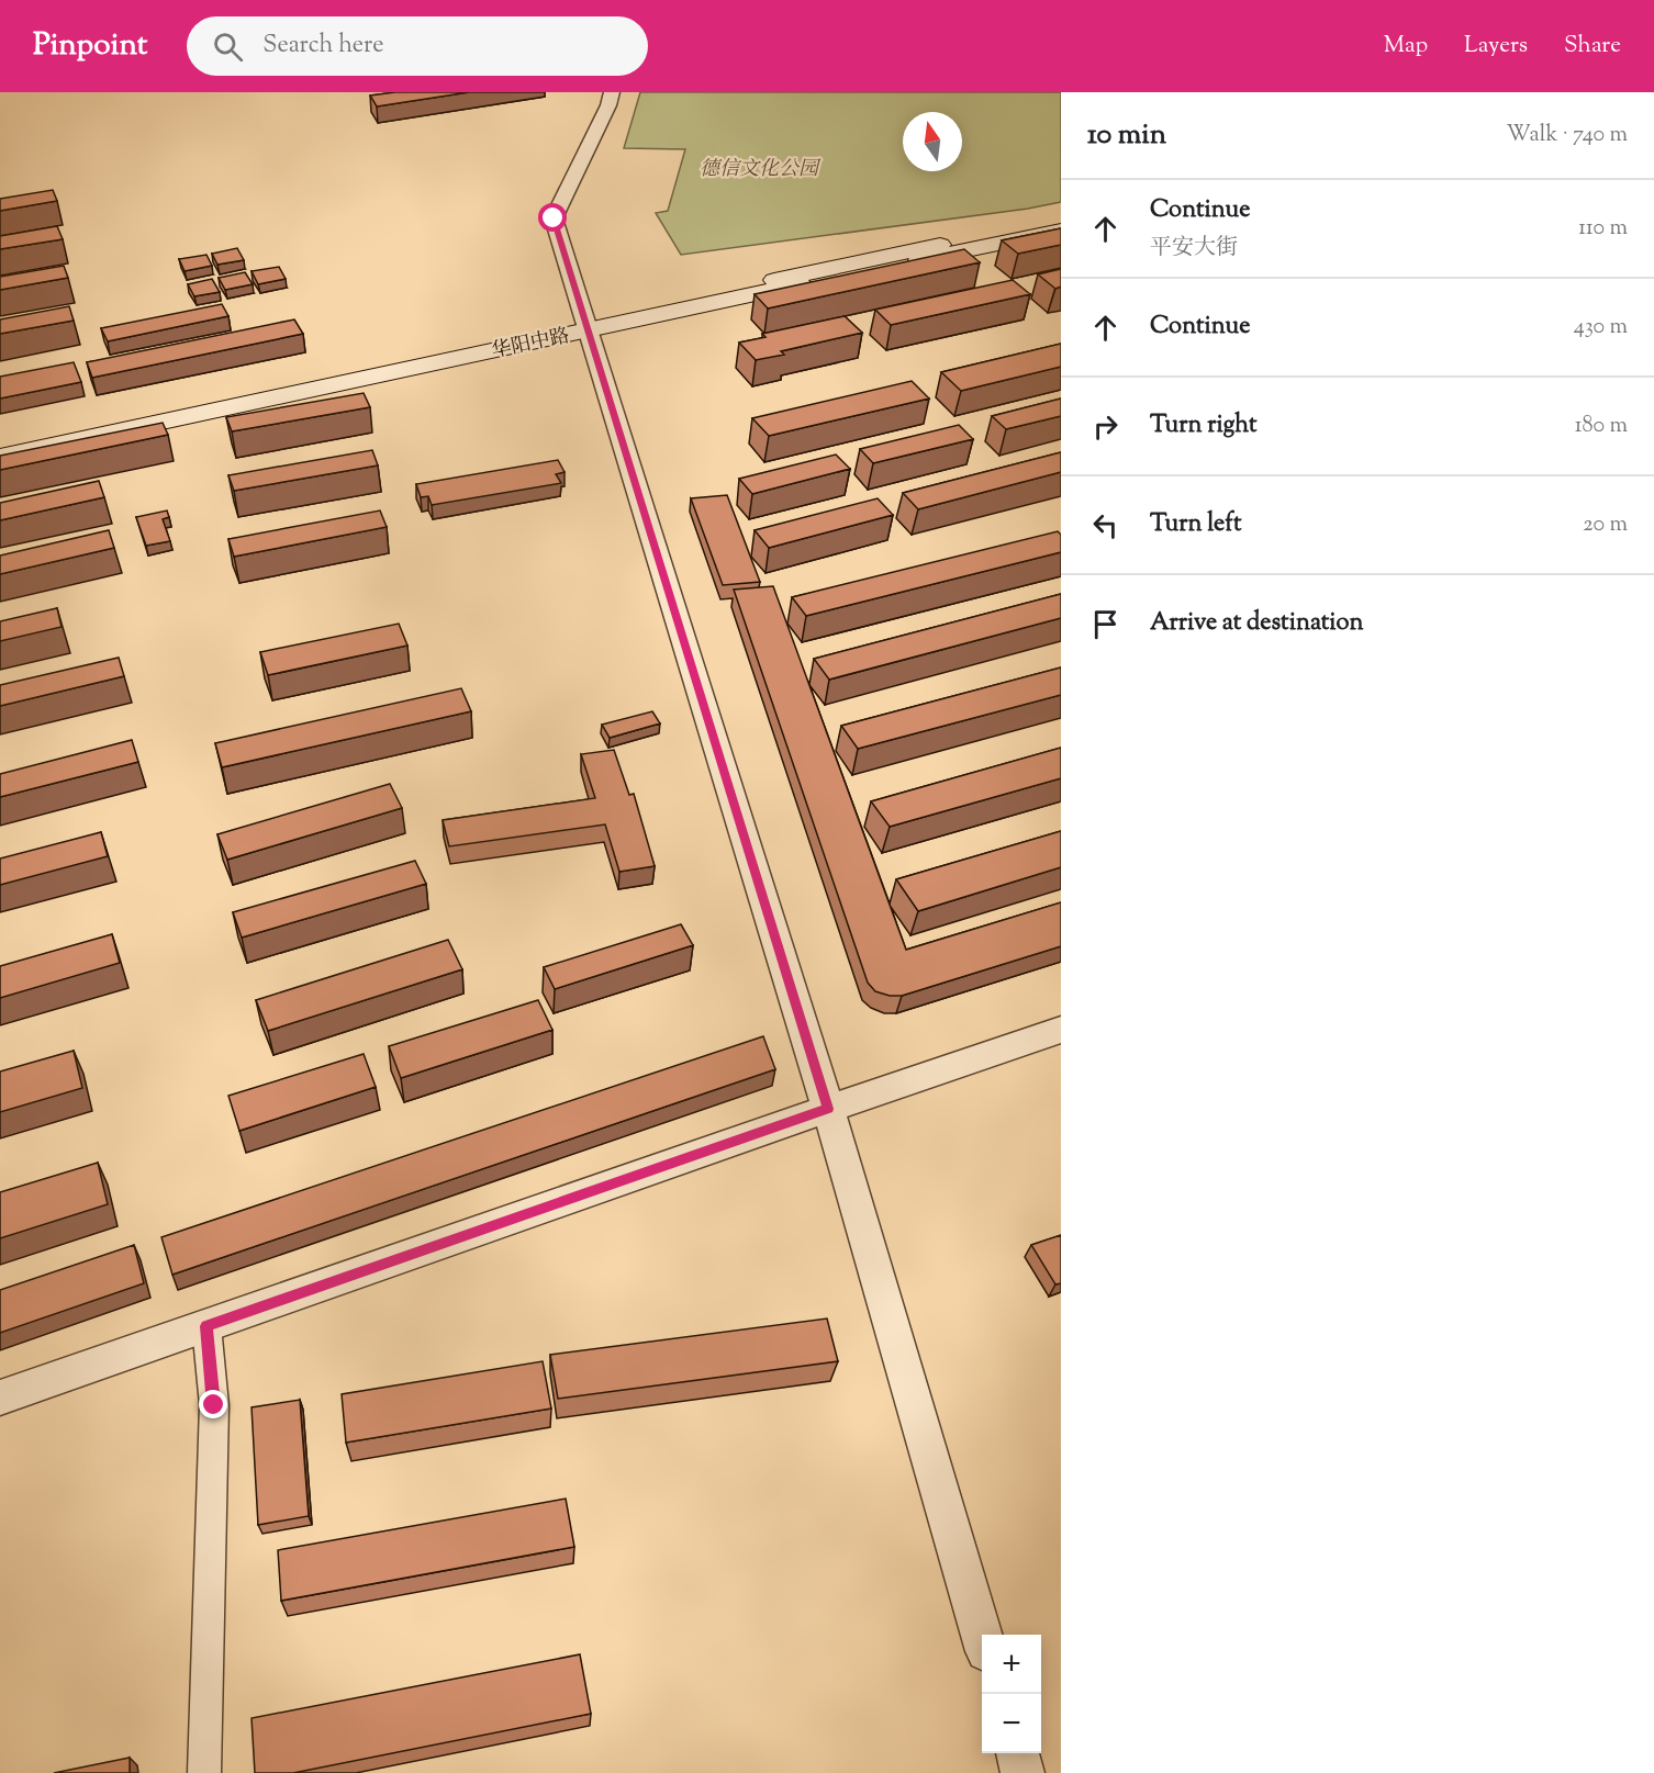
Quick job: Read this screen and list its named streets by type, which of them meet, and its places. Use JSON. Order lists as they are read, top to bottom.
{
  "streets": {
    "main road": ["华阳中路"]
  },
  "parks": ["德信文化公园"],
  "north": "top",
  "page": {
    "header": "Pinpoint",
    "search": "Search here",
    "nav": ["Map", "Layers", "Share"],
    "heading": ["10 min", "Walk · 740 m"],
    "list": [
      ["Continue", "平安大街", "110 m"],
      ["Continue", "430 m"],
      ["Turn right", "180 m"],
      ["Turn left", "20 m"],
      "Arrive at destination"
    ],
    "map_buttons": ["+", "−"]
  }
}
